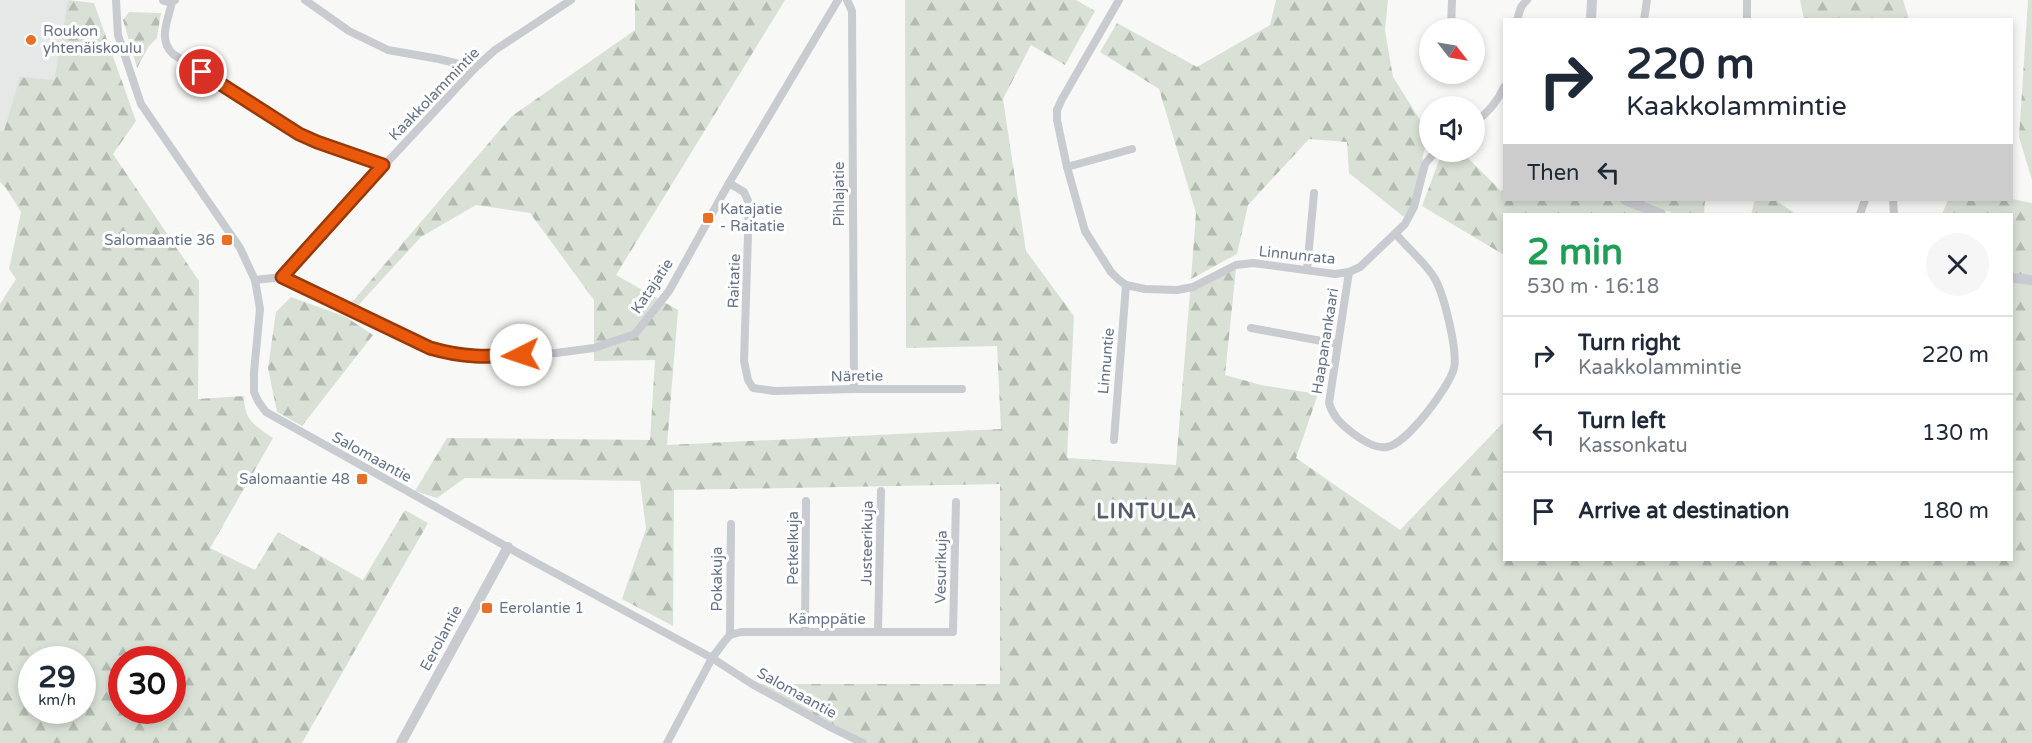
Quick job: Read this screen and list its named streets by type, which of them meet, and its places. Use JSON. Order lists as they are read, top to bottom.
{
  "streets": {
    "street": [
      "Kaakkolammintie",
      "Pihlajatie",
      "Linnunrata",
      "Raitatie",
      "Katajatie",
      "Haapanankaari",
      "Linnuntie",
      "Näretie",
      "Salomaantie",
      "Justeerikuja",
      "Petkelkuja",
      "Vesurikuja",
      "Pokakuja",
      "Kämppätie",
      "Eerolantie"
    ]
  },
  "crossings": [
    ["Kaakkolammintie", "Katajatie"],
    ["Pihlajatie", "Näretie"],
    ["Linnunrata", "Haapanankaari"],
    ["Linnunrata", "Linnuntie"],
    ["Raitatie", "Katajatie"],
    ["Raitatie", "Näretie"],
    ["Salomaantie", "Eerolantie"],
    ["Justeerikuja", "Kämppätie"],
    ["Petkelkuja", "Kämppätie"],
    ["Vesurikuja", "Kämppätie"],
    ["Pokakuja", "Kämppätie"]
  ],
  "districts": ["LINTULA"],
  "places": {
    "other": ["Roukon yhtenäiskoulu"],
    "transit": [
      "Katajatie - Raitatie",
      "Salomaantie 36",
      "Salomaantie 48",
      "Eerolantie 1"
    ]
  },
  "north": "bottom right",
  "page": {
    "turn": ["220 m", "Kaakkolammintie"],
    "then": "Then",
    "heading": ["2 min", "530 m · 16:18"],
    "list": [
      {
        "name": "Turn right",
        "note": "Kaakkolammintie",
        "value": "220 m"
      },
      {
        "name": "Turn left",
        "note": "Kassonkatu",
        "value": "130 m"
      },
      {
        "name": "Arrive at destination",
        "value": "180 m"
      }
    ],
    "speed": "29 km/h",
    "limit": "30"
  }
}
